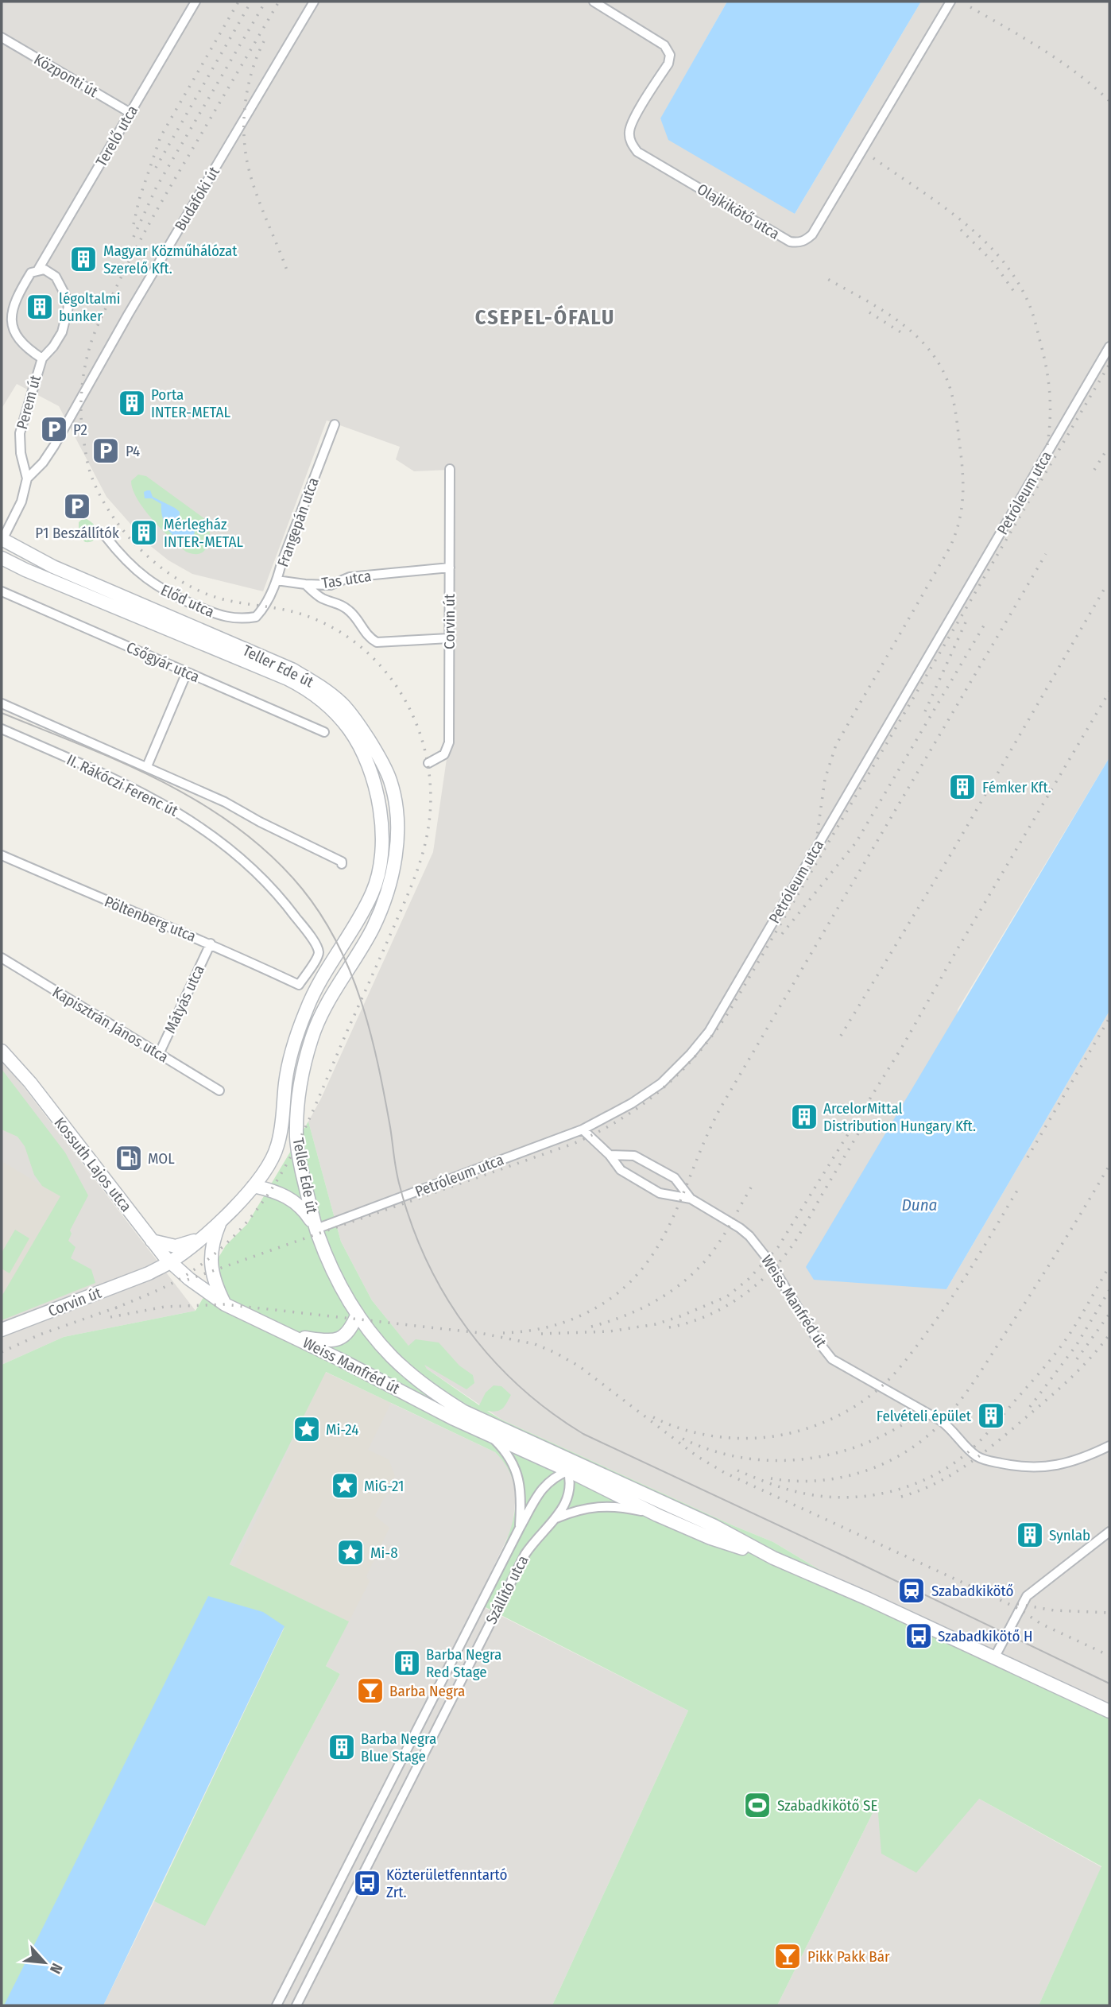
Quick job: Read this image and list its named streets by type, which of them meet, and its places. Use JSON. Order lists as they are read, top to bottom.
{
  "streets": {
    "main road": [
      "Corvin út",
      "Teller Ede út",
      "Kossuth Lajos utca",
      "Weiss Manfréd út"
    ],
    "street": [
      "Központi út",
      "Terelő utca",
      "Budafoki út",
      "Olajkikötő utca",
      "Perem út",
      "Petróleum utca",
      "Frangepán utca",
      "Tas utca",
      "Előd utca",
      "Csőgyár utca",
      "II. Rákóczi Ferenc út",
      "Pöltenberg utca",
      "Mátyás utca",
      "Kapisztrán János utca",
      "Szállító utca"
    ]
  },
  "crossings": [
    ["Központi út", "Terelő utca"],
    ["Terelő utca", "Perem út"],
    ["Budafoki út", "Perem út"],
    ["Budafoki út", "Teller Ede út"],
    ["Petróleum utca", "Teller Ede út"],
    ["Petróleum utca", "Weiss Manfréd út"],
    ["Frangepán utca", "Tas utca"],
    ["Frangepán utca", "Előd utca"],
    ["Tas utca", "Corvin út"],
    ["Corvin út", "Kossuth Lajos utca"],
    ["Teller Ede út", "Weiss Manfréd út"],
    ["II. Rákóczi Ferenc út", "Pöltenberg utca"],
    ["Pöltenberg utca", "Mátyás utca"],
    ["Mátyás utca", "Kapisztrán János utca"],
    ["Kossuth Lajos utca", "Weiss Manfréd út"],
    ["Weiss Manfréd út", "Szállító utca"]
  ],
  "districts": ["CSEPEL-ÓFALU"],
  "water": ["Duna"],
  "places": {
    "building": [
      "Magyar Közműhálózat Szerelő Kft.",
      "légoltalmi bunker",
      "Porta INTER-METAL",
      "Mérlegház INTER-METAL",
      "Fémker Kft.",
      "ArcelorMittal Distribution Hungary Kft.",
      "Felvételi épület",
      "Synlab",
      "Barba Negra Red Stage",
      "Barba Negra Blue Stage"
    ],
    "parking": ["P2", "P4", "P1 Beszállítók"],
    "fuel station": ["MOL"],
    "place": ["Mi-24", "MiG-21", "Mi-8"],
    "station": ["Szabadkikötő"],
    "bus stop": ["Szabadkikötő H", "Közterületfenntartó Zrt."],
    "bar": ["Barba Negra", "Pikk Pakk Bár"],
    "sports": ["Szabadkikötő SE"]
  },
  "north": "bottom right"
}
